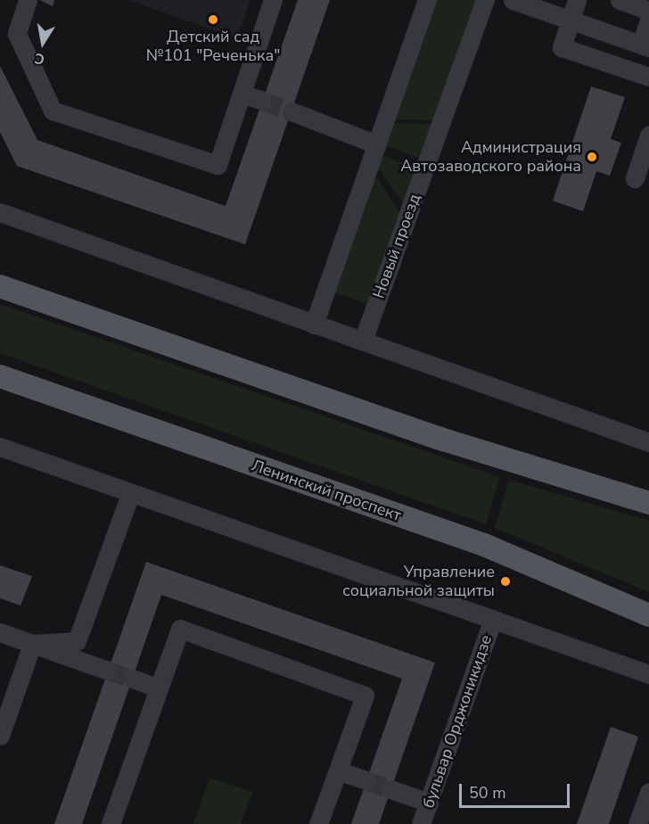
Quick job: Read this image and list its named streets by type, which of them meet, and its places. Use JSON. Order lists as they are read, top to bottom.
{
  "streets": {
    "main road": ["Ленинский проспект"],
    "street": ["Новый проезд", "бульвар Орджоникидзе"]
  },
  "places": ["Детский сад №101 \"Реченька\"", "Администрация Автозаводского района", "Управление социальной защиты"],
  "scale_bar": "50 m",
  "north": "bottom"
}
